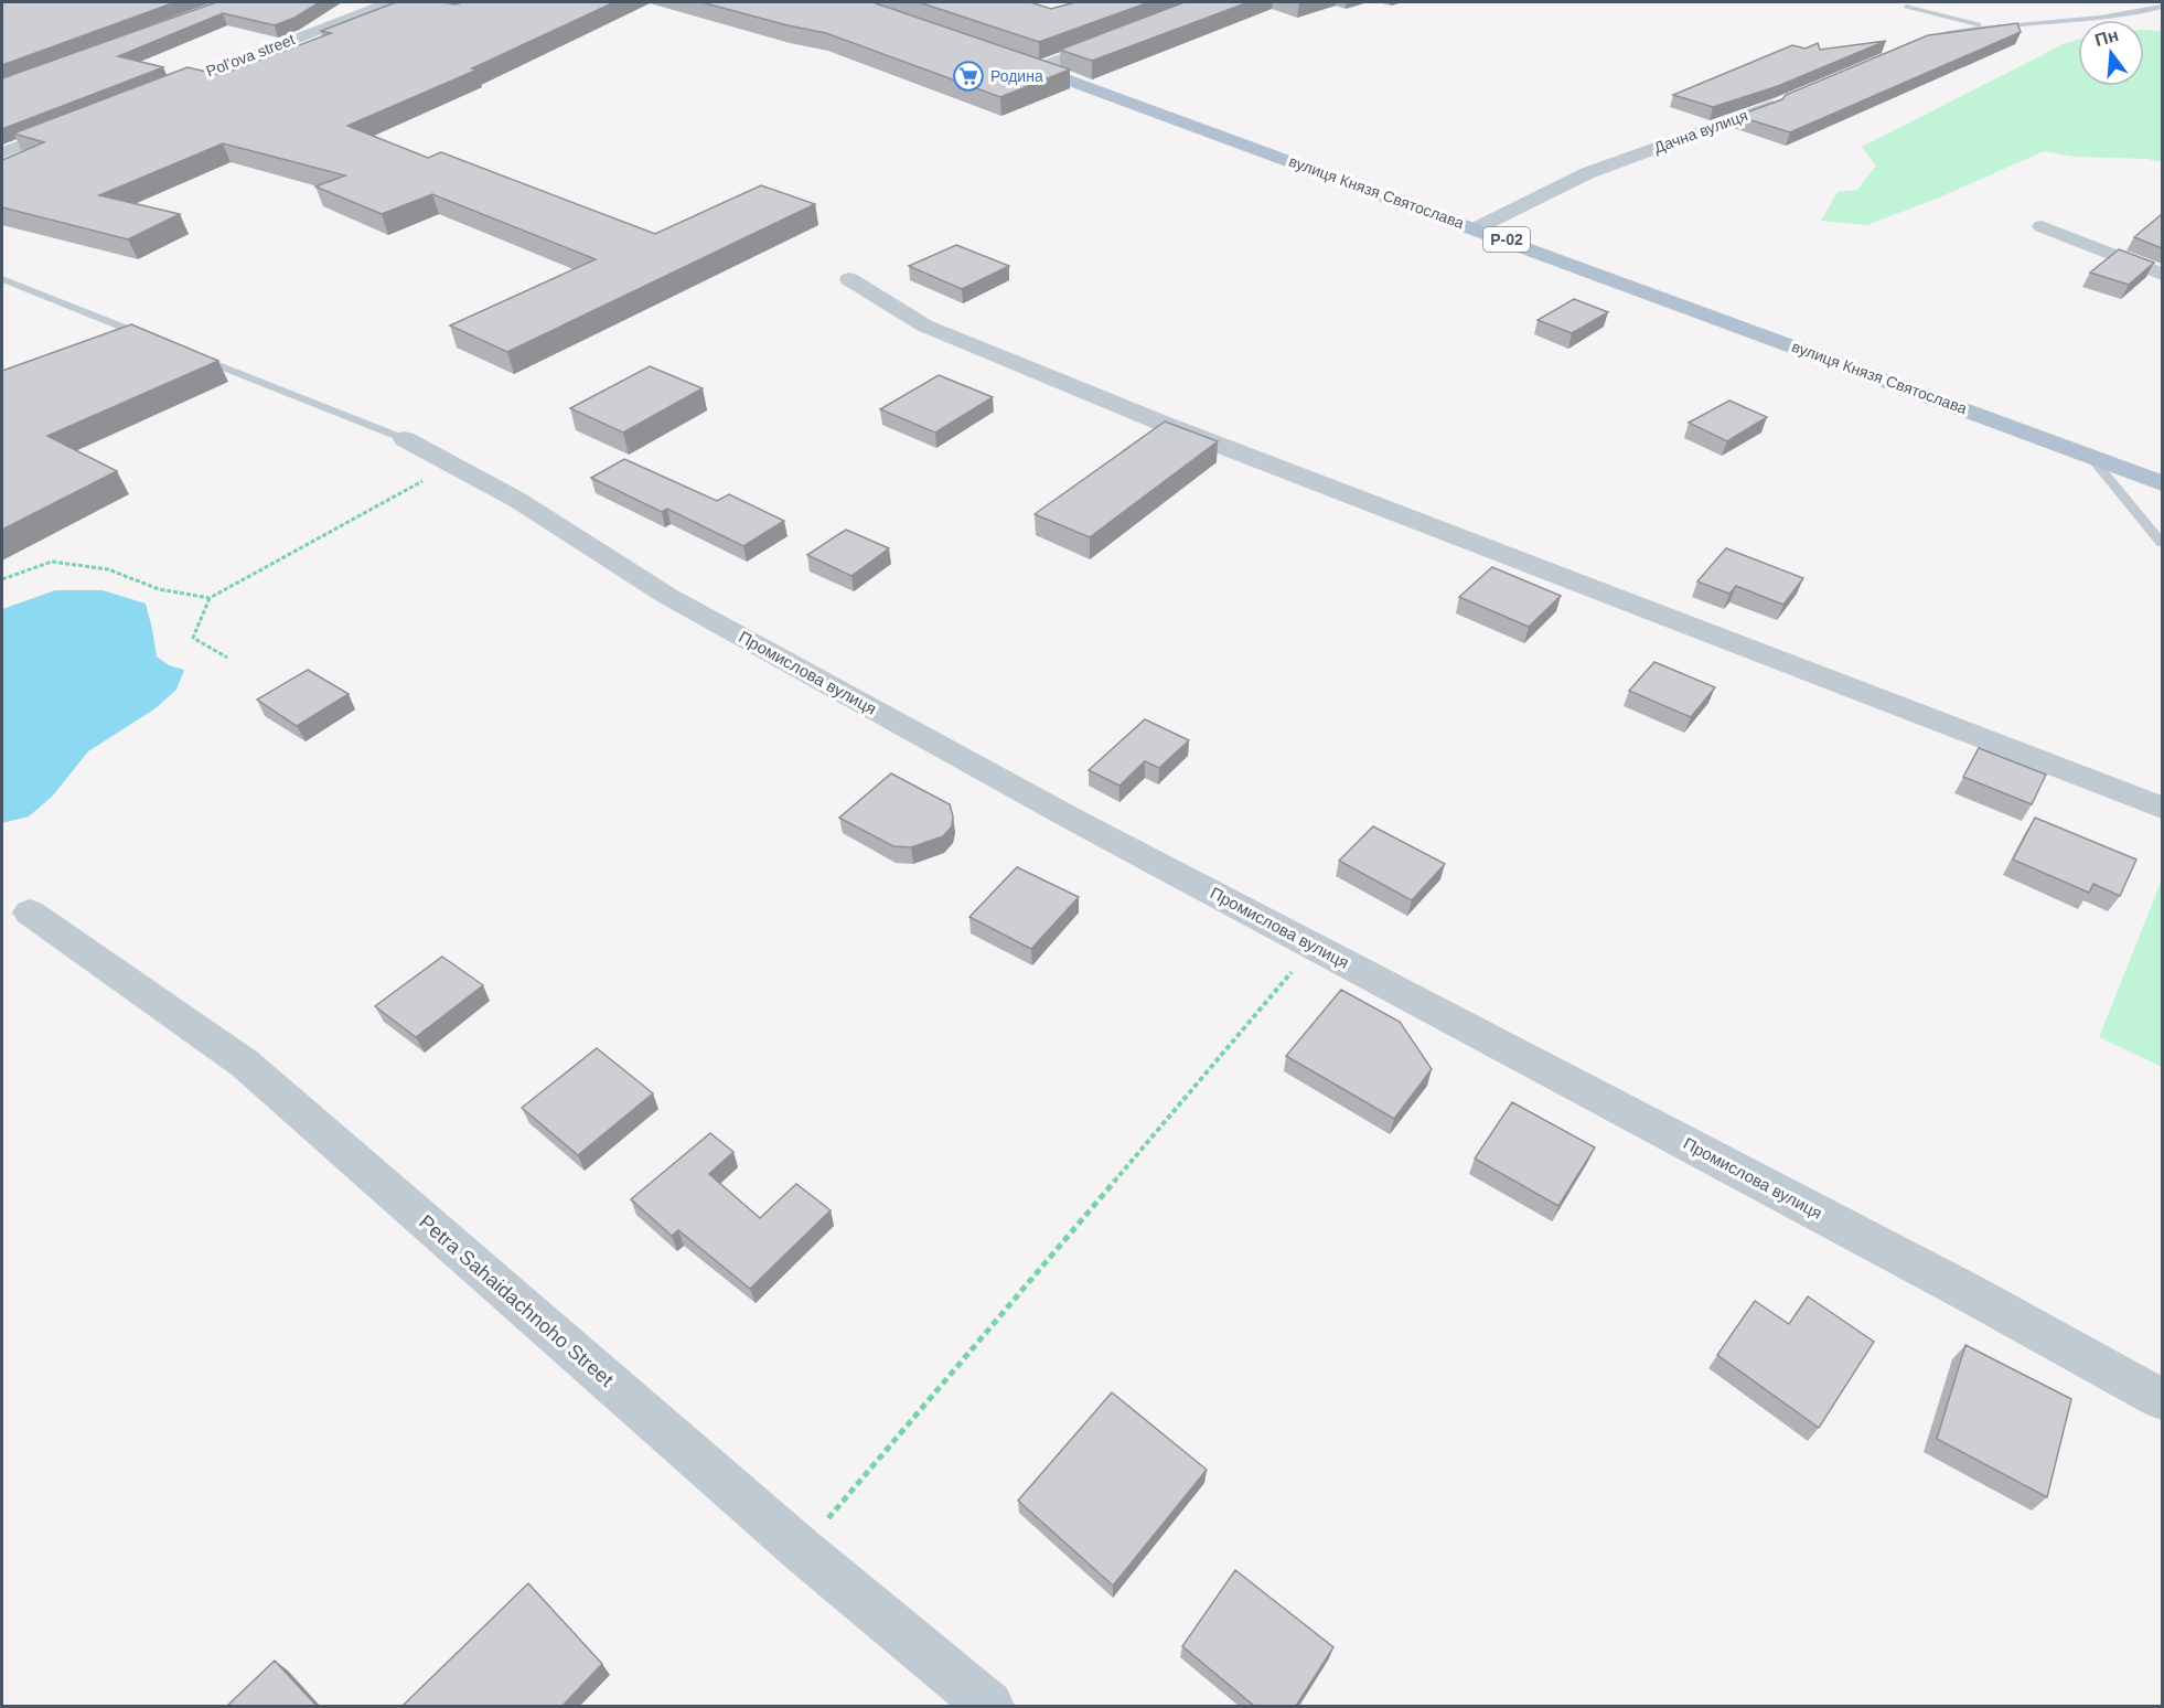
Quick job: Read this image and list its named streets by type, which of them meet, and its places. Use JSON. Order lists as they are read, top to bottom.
{
  "streets": {
    "main road": ["вулиця Князя Святослава", "Р-02"],
    "street": [
      "Pol’ova street",
      "Дачна вулиця",
      "Промислова вулиця",
      "Petra Sahaidachnoho Street"
    ]
  },
  "crossings": [
    ["Дачна вулиця", "вулиця Князя Святослава"]
  ],
  "places": {
    "supermarket": ["Родина"]
  },
  "north": "top"
}
